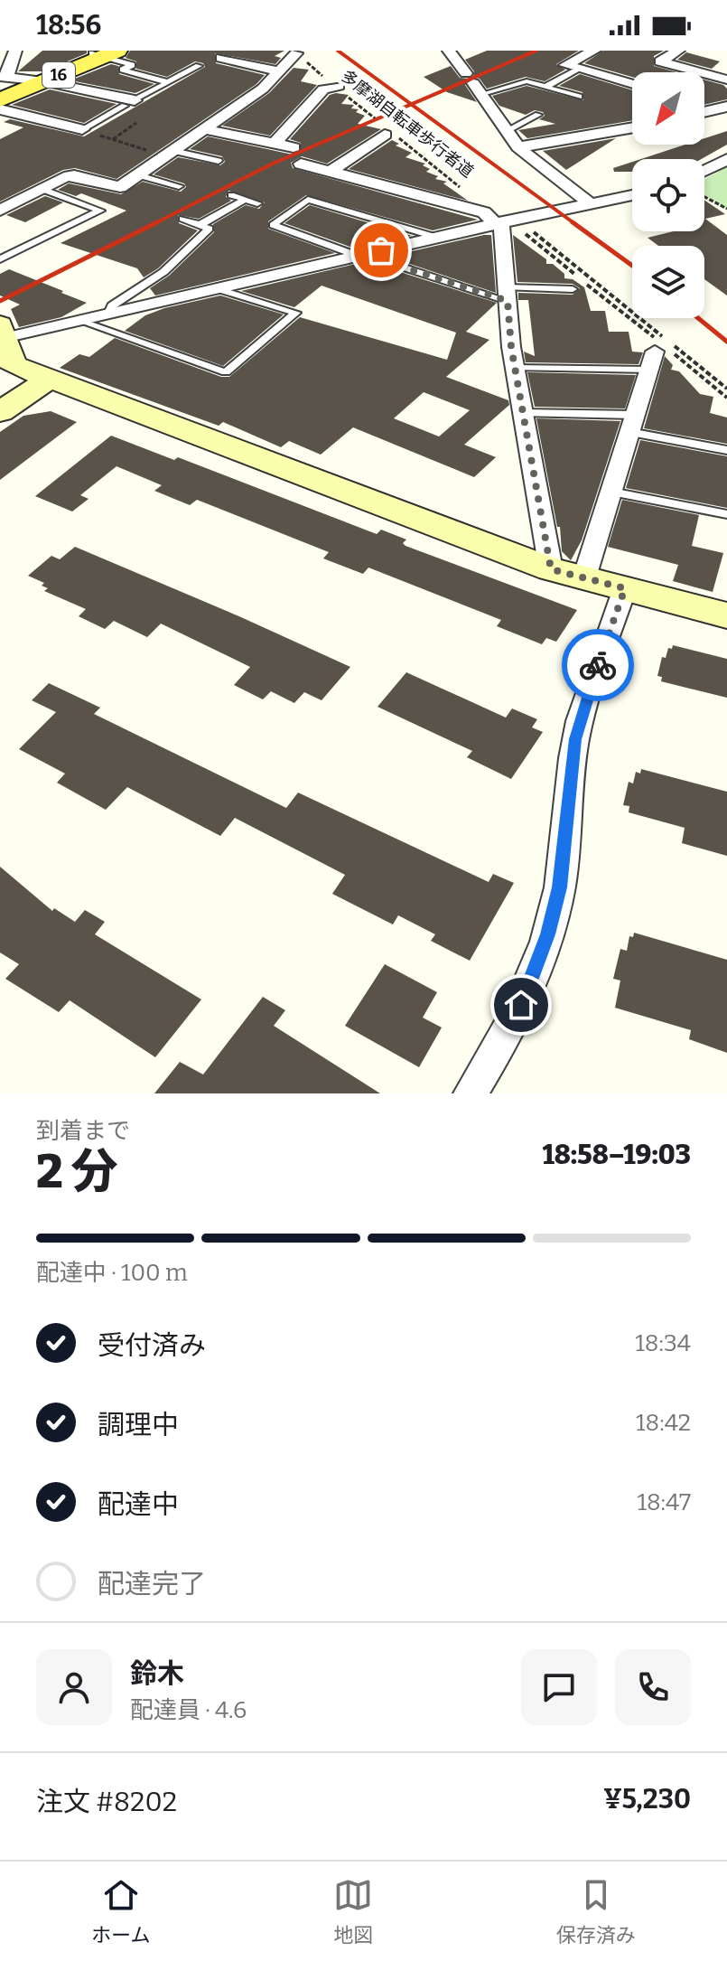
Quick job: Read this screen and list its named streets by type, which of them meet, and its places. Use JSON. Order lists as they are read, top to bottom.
{
  "streets": {
    "main road": ["16"],
    "path": ["多摩湖自転車歩行者道"]
  },
  "north": "bottom left",
  "page": {
    "status": "18:56",
    "heading": ["2 分", "到着まで", "18:58–19:03"],
    "panel": [
      "鈴木",
      "配達員 · 4.6",
      "注文 #8202",
      "¥5,230"
    ],
    "bar": "配達中 · 100 m",
    "list": [
      ["受付済み", "18:34"],
      ["調理中", "18:42"],
      ["配達中", "18:47"],
      "配達完了"
    ],
    "tabs": ["ホーム", "地図", "保存済み"]
  }
}
